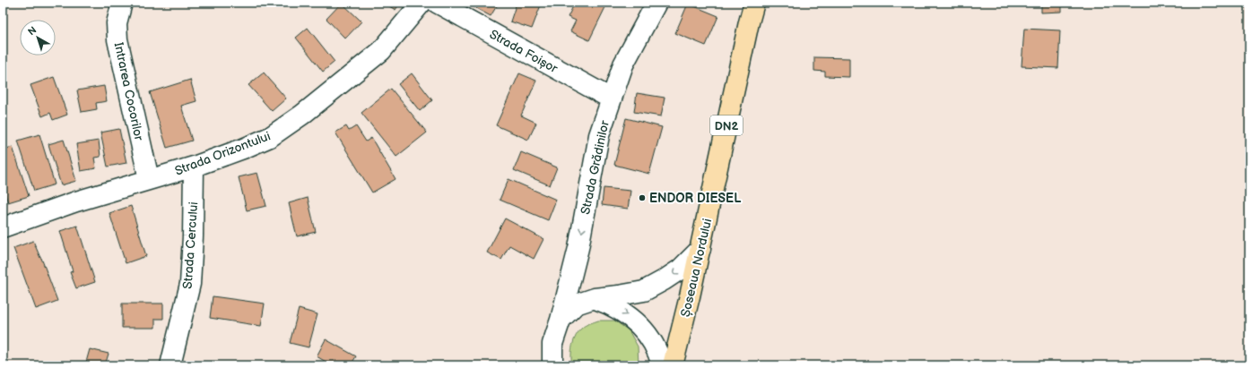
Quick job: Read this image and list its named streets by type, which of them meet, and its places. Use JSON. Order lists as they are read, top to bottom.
{
  "streets": {
    "main road": ["DN2", "Șoseaua Nordului"],
    "street": [
      "Strada Foișor",
      "Intrarea Cocorilor",
      "Strada Orizontului",
      "Strada Grădinilor",
      "Strada Cercului"
    ]
  },
  "crossings": [
    ["Strada Foișor", "Strada Grădinilor"],
    ["Intrarea Cocorilor", "Strada Orizontului"],
    ["Strada Orizontului", "Strada Cercului"],
    ["Strada Grădinilor", "Șoseaua Nordului"]
  ],
  "one_way": ["Strada Grădinilor"],
  "places": ["ENDOR DIESEL"],
  "north": "top left"
}
